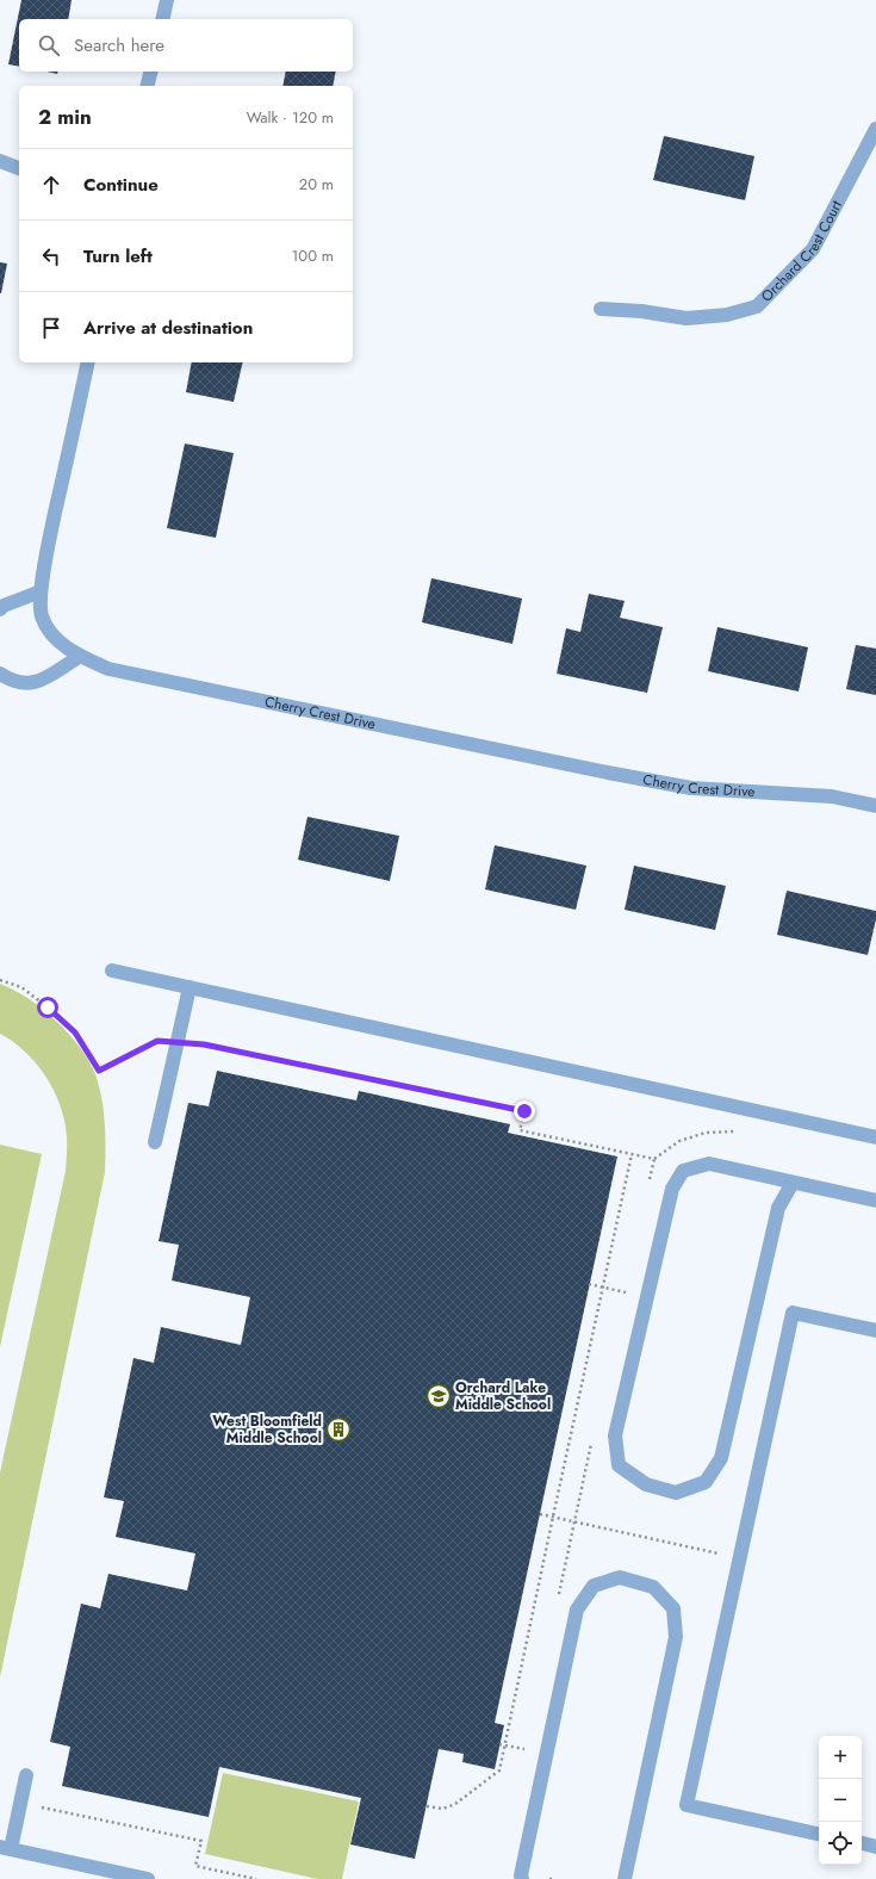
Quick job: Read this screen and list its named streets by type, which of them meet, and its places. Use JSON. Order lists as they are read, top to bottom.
{
  "streets": {
    "street": ["Orchard Crest Court", "Cherry Crest Drive"]
  },
  "places": {
    "school or university": ["Orchard Lake Middle School"],
    "building": ["West Bloomfield Middle School"]
  },
  "page": {
    "search": "Search here",
    "heading": ["2 min", "Walk · 120 m"],
    "list": [
      ["Continue", "20 m"],
      ["Turn left", "100 m"],
      "Arrive at destination"
    ],
    "map_buttons": ["+", "−"]
  }
}
